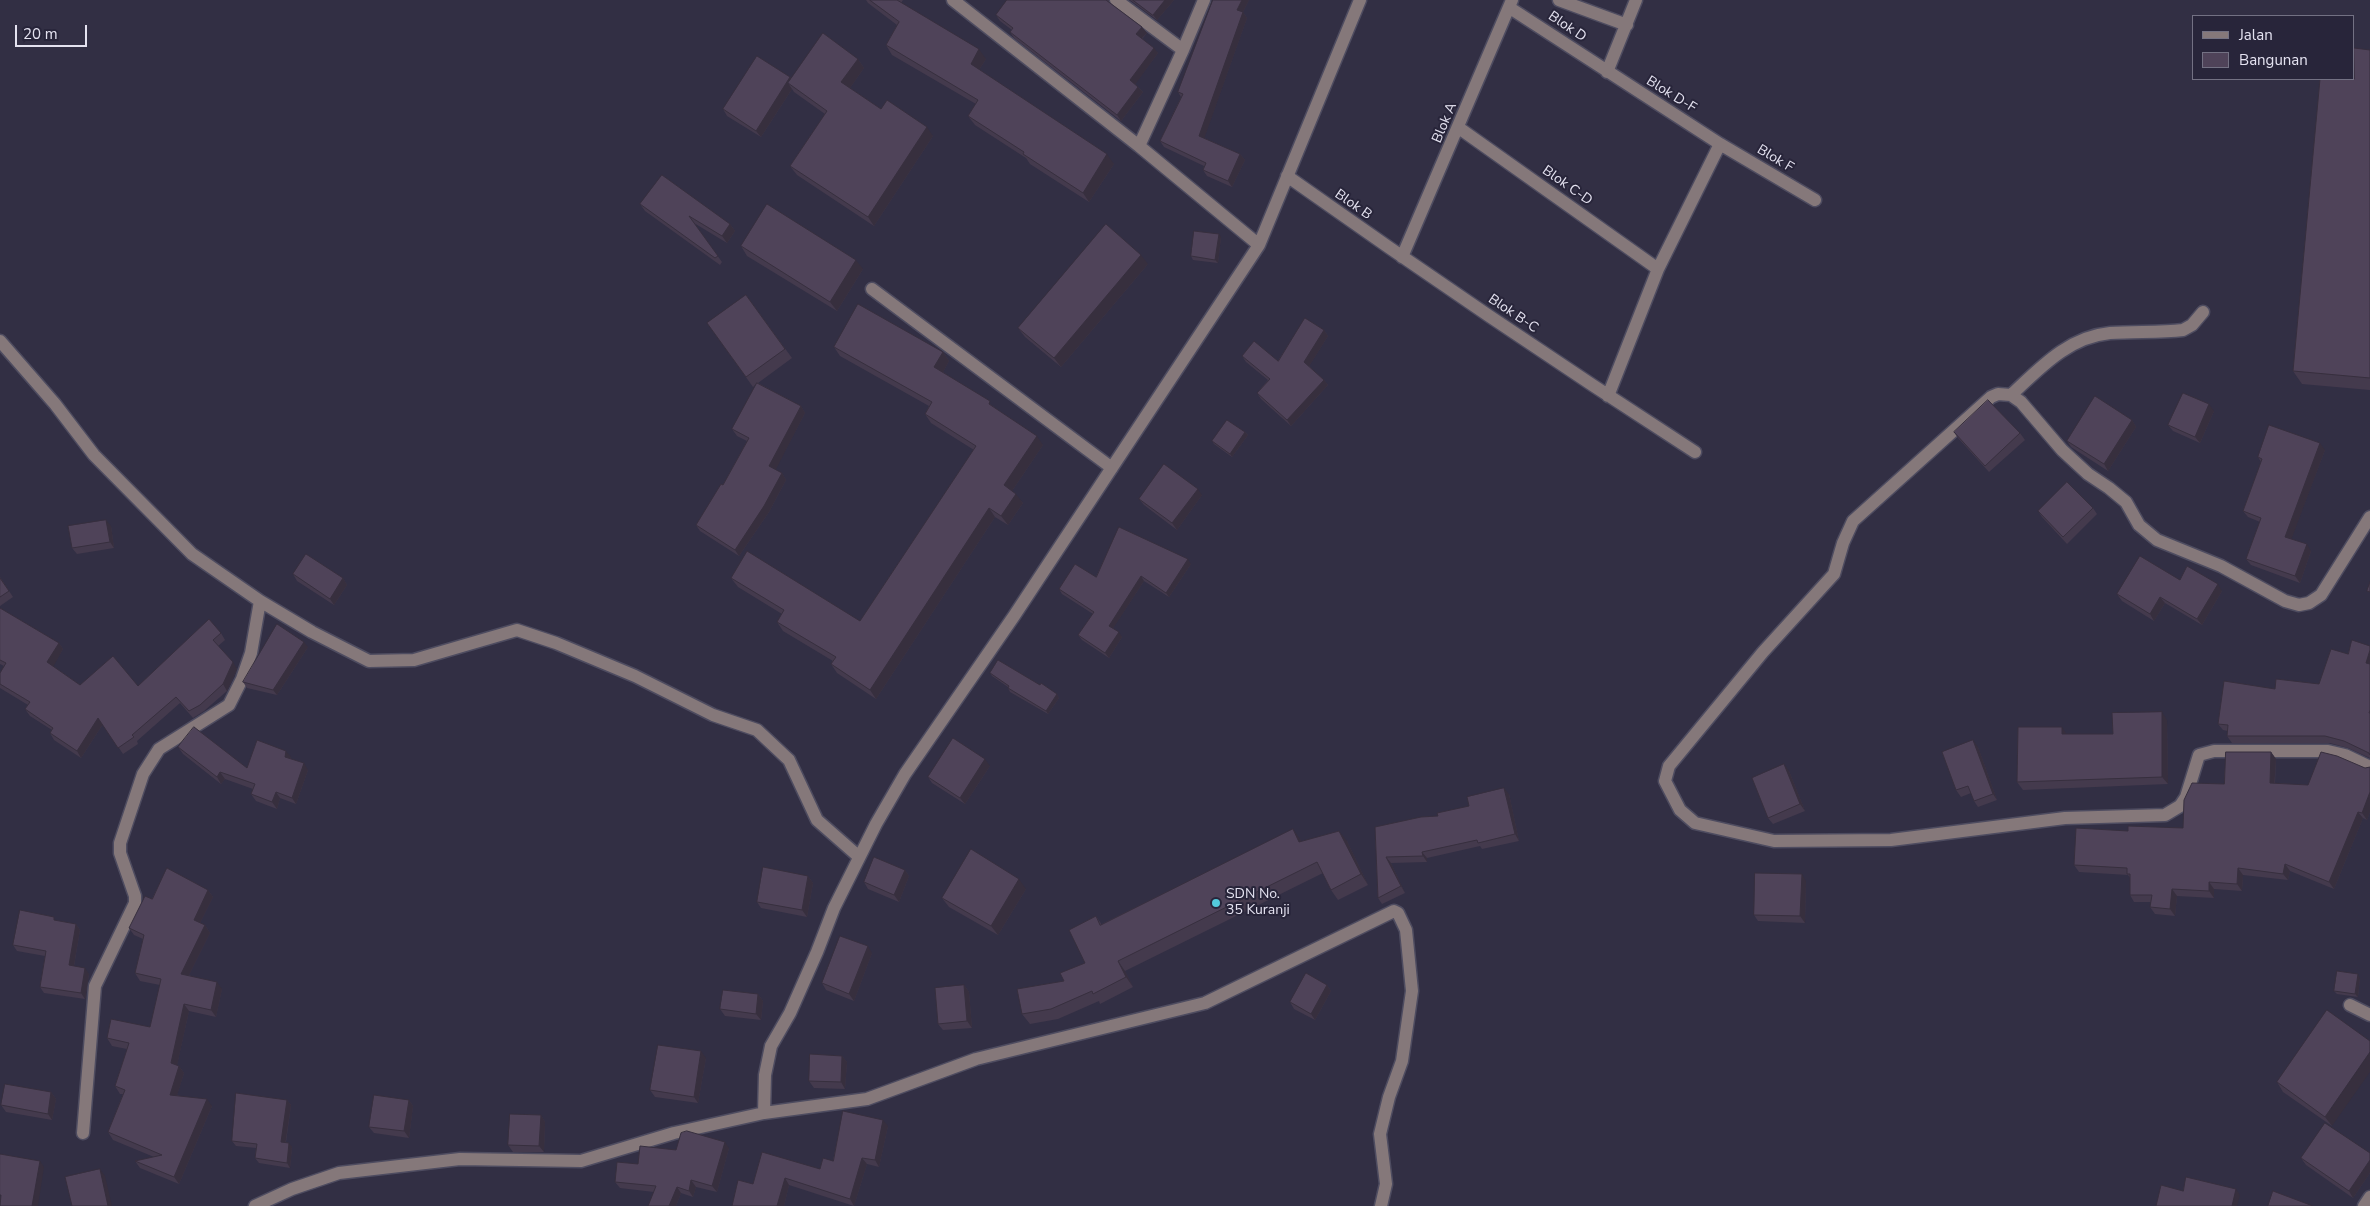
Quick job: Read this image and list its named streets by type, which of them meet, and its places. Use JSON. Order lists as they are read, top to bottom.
{
  "streets": {
    "street": [
      "Blok D",
      "Blok D-F",
      "Blok A",
      "Blok F",
      "Blok C-D",
      "Blok B",
      "Blok B-C"
    ]
  },
  "crossings": [
    ["Blok D", "Blok D-F"],
    ["Blok D", "Blok A"],
    ["Blok D-F", "Blok F"],
    ["Blok A", "Blok C-D"],
    ["Blok A", "Blok B"],
    ["Blok A", "Blok B-C"],
    ["Blok B", "Blok B-C"]
  ],
  "places": ["SDN No. 35 Kuranji"],
  "legend": ["Jalan", "Bangunan"],
  "scale_bar": "20 m"
}
